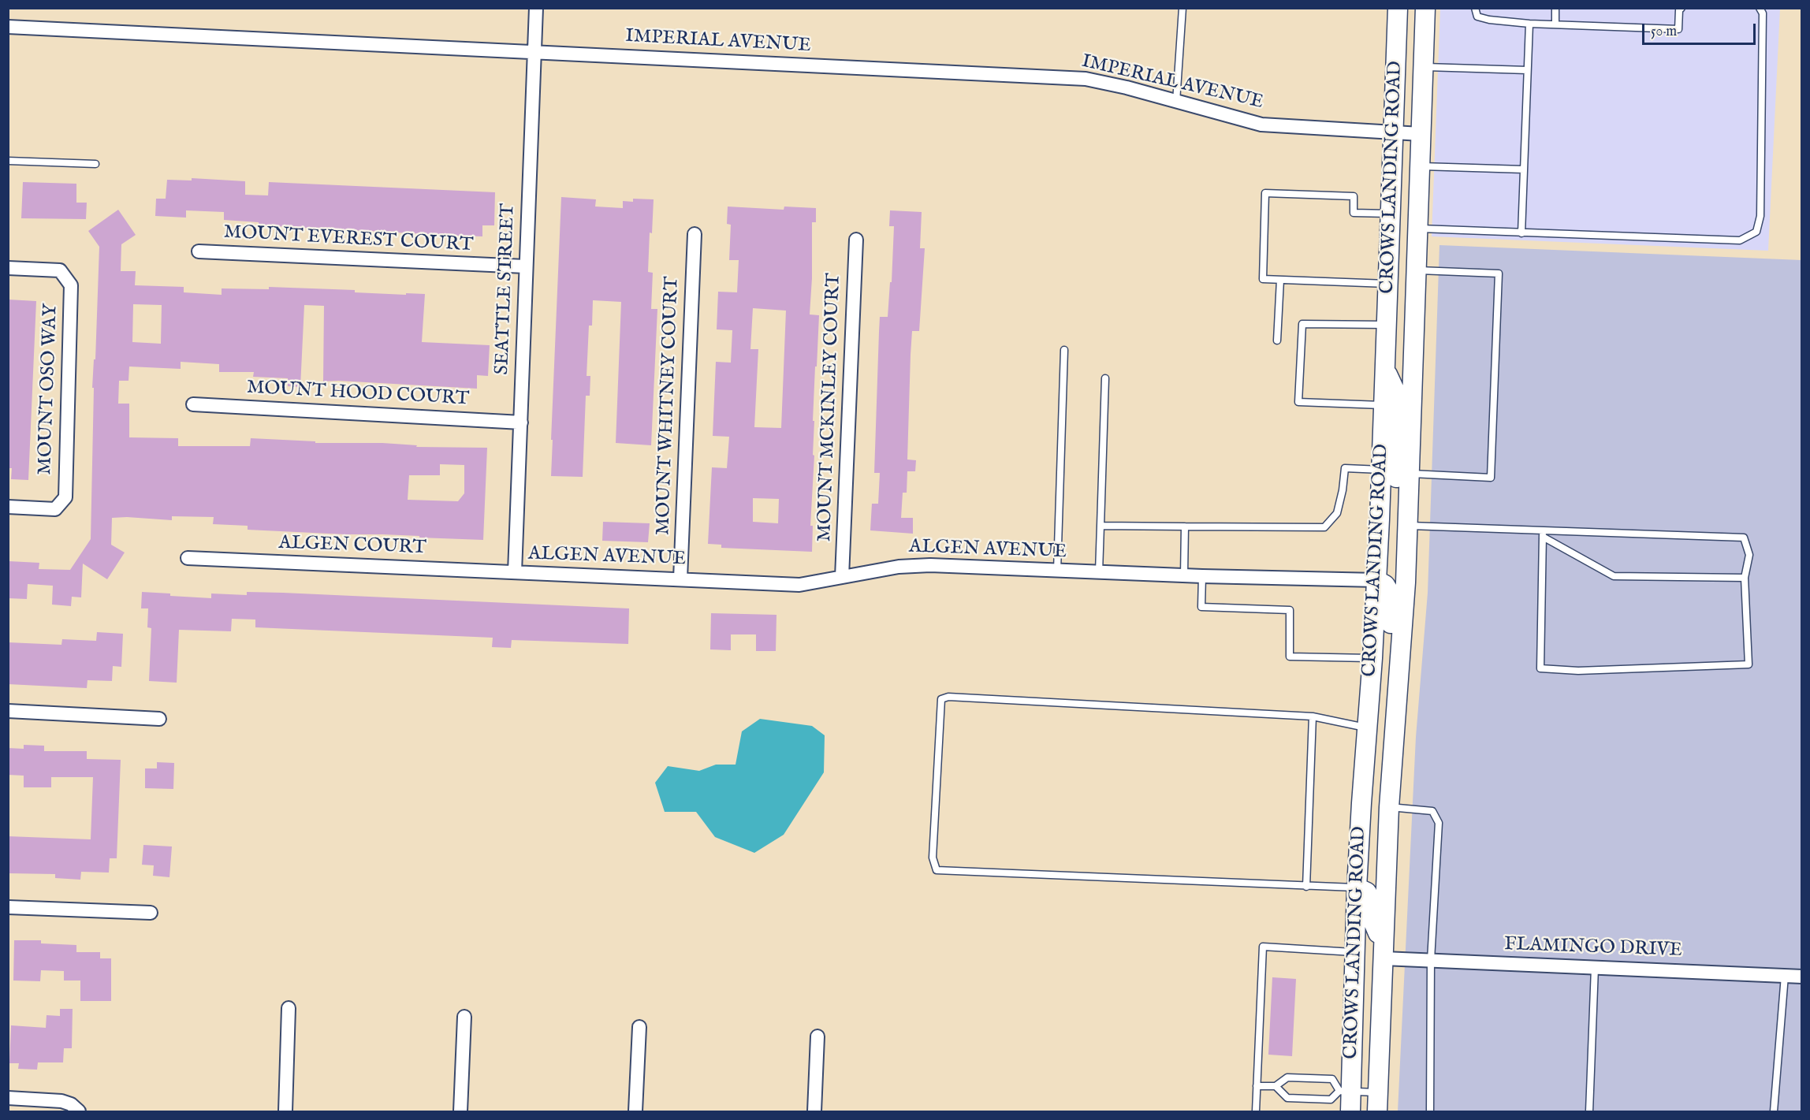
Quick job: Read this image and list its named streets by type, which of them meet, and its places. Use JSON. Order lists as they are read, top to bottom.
{
  "streets": {
    "main road": ["CROWS LANDING ROAD"],
    "street": [
      "IMPERIAL AVENUE",
      "MOUNT EVEREST COURT",
      "SEATTLE STREET",
      "MOUNT OSO WAY",
      "MOUNT HOOD COURT",
      "MOUNT WHITNEY COURT",
      "MOUNT MCKINLEY COURT",
      "ALGEN COURT",
      "ALGEN AVENUE",
      "FLAMINGO DRIVE"
    ]
  },
  "crossings": [
    ["IMPERIAL AVENUE", "CROWS LANDING ROAD"],
    ["IMPERIAL AVENUE", "SEATTLE STREET"],
    ["CROWS LANDING ROAD", "ALGEN AVENUE"],
    ["CROWS LANDING ROAD", "FLAMINGO DRIVE"],
    ["MOUNT EVEREST COURT", "SEATTLE STREET"],
    ["SEATTLE STREET", "MOUNT HOOD COURT"],
    ["SEATTLE STREET", "ALGEN COURT"],
    ["SEATTLE STREET", "ALGEN AVENUE"],
    ["MOUNT WHITNEY COURT", "ALGEN AVENUE"],
    ["MOUNT MCKINLEY COURT", "ALGEN AVENUE"],
    ["ALGEN COURT", "ALGEN AVENUE"]
  ],
  "scale_bar": "50 m"
}
